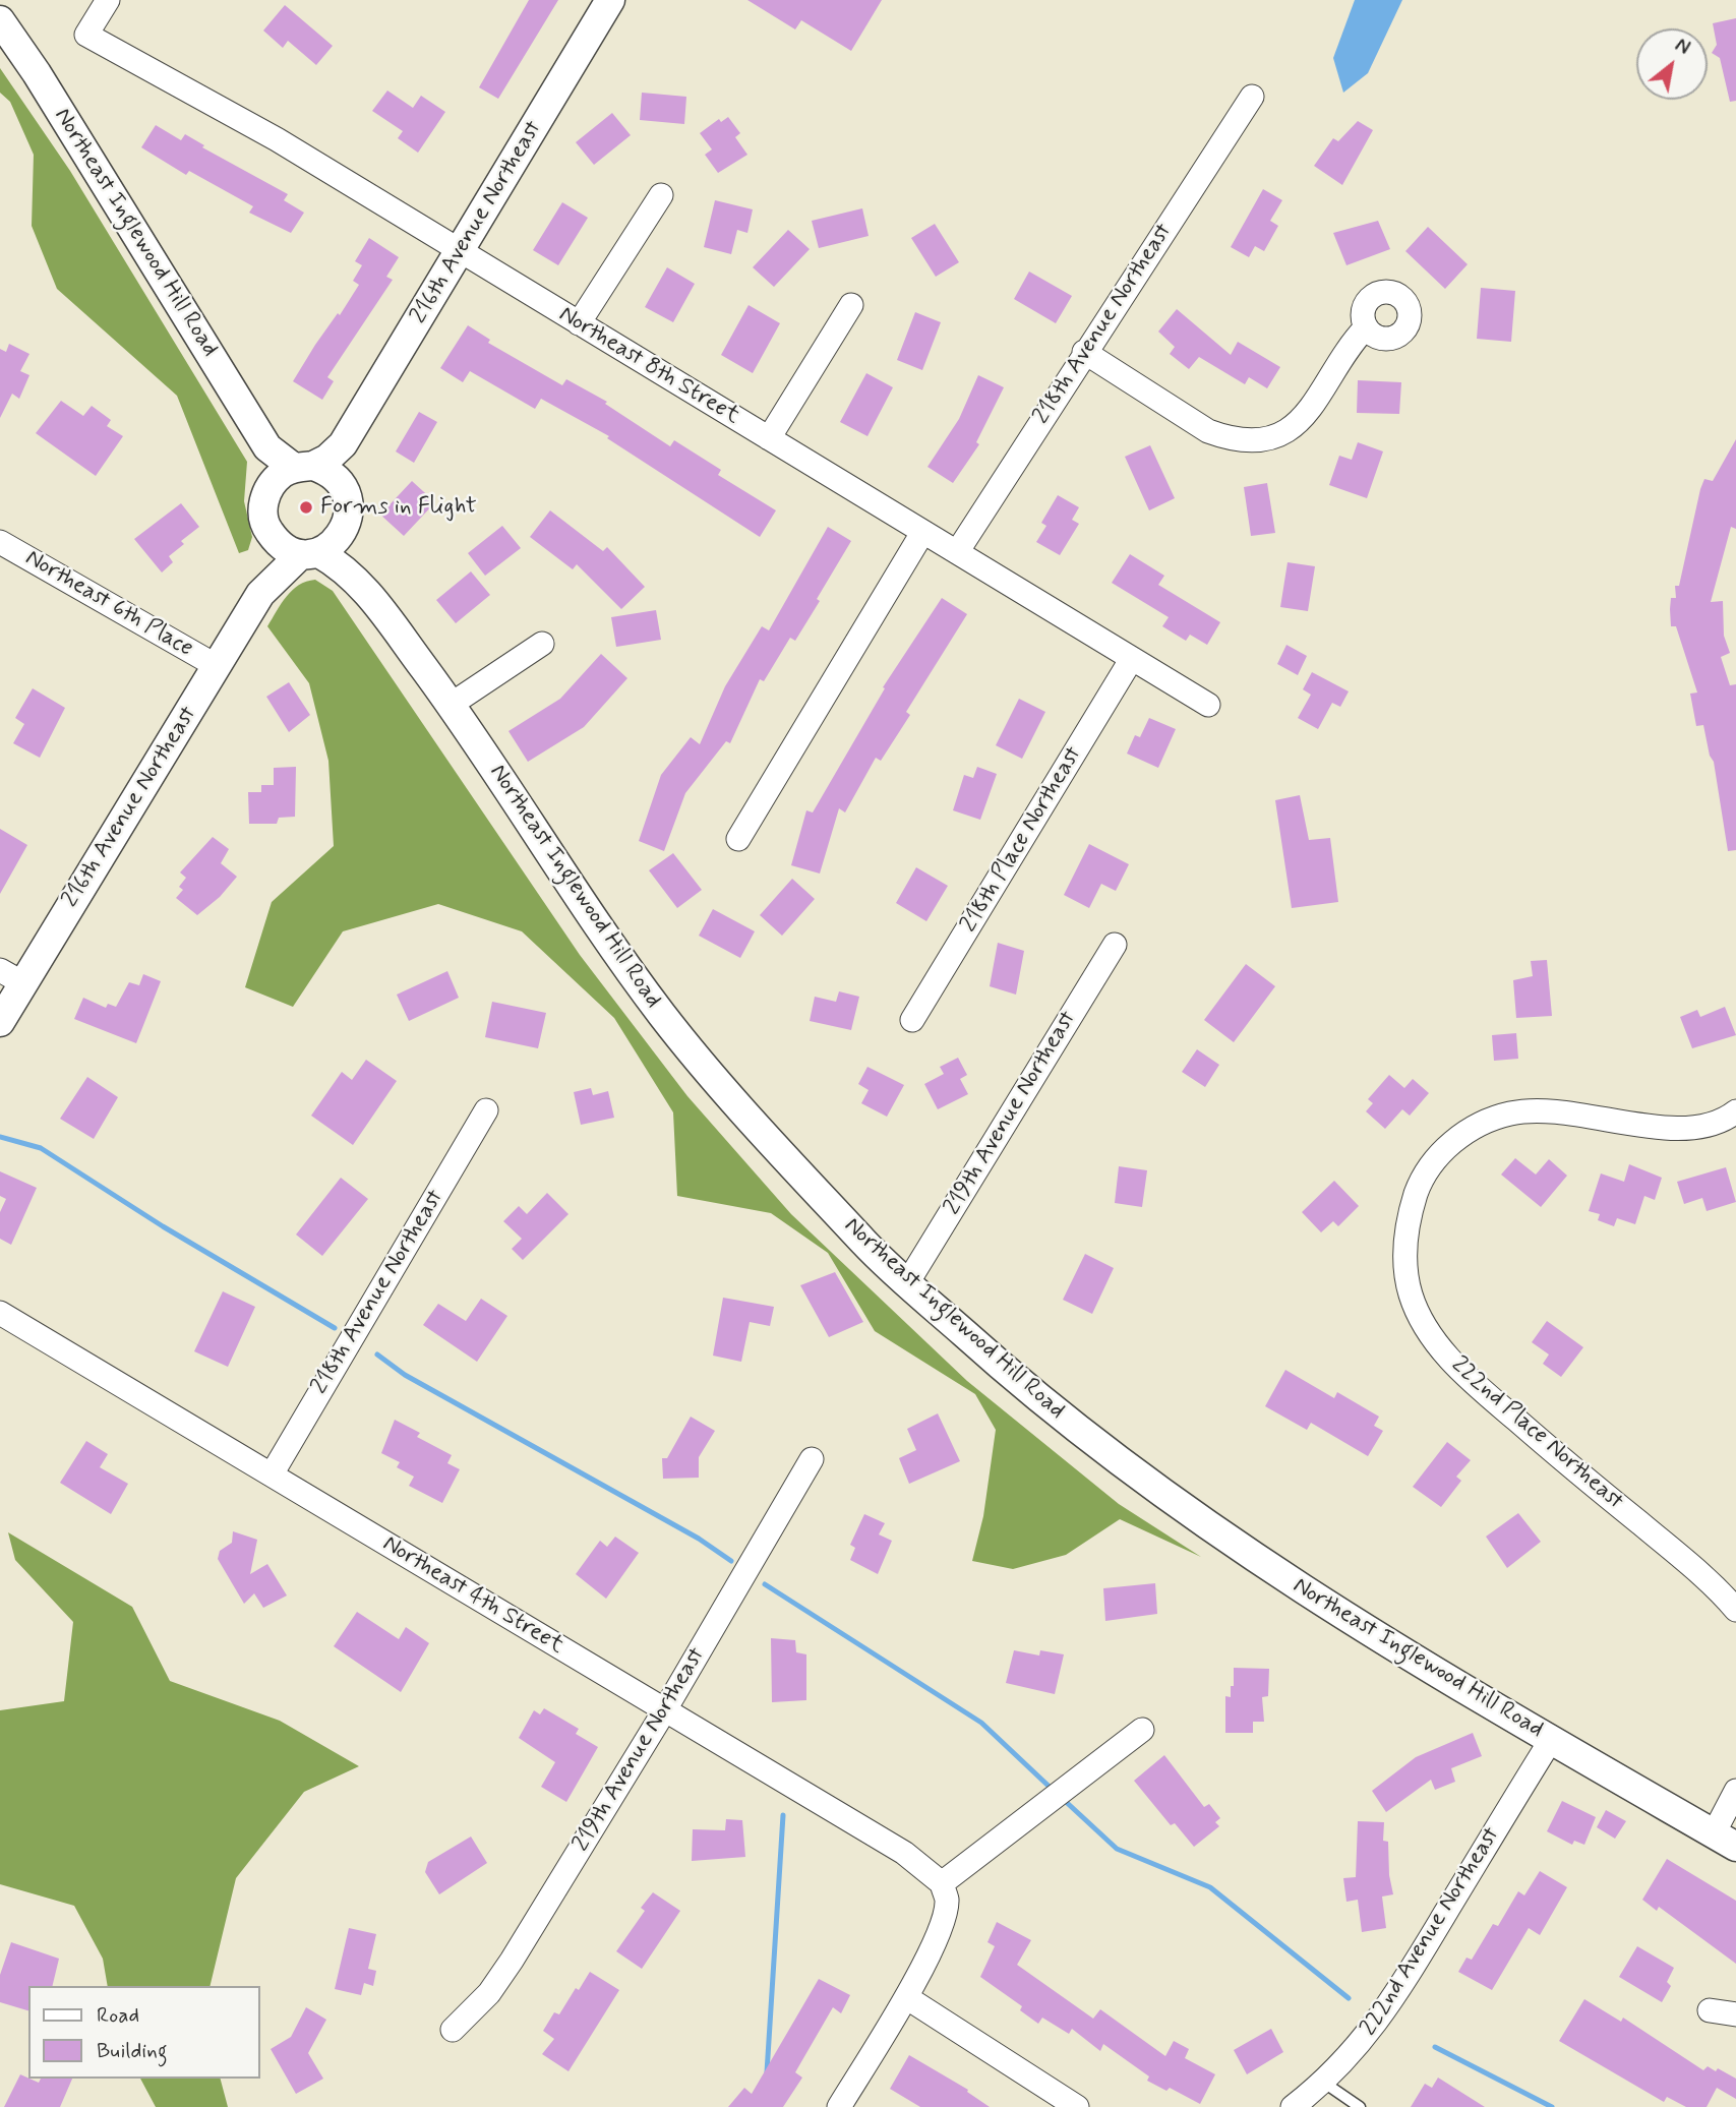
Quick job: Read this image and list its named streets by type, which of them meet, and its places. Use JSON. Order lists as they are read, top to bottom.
{
  "streets": {
    "street": [
      "216th Avenue Northeast",
      "Northeast Inglewood Hill Road",
      "218th Avenue Northeast",
      "Northeast 8th Street",
      "Northeast 6th Place",
      "218th Place Northeast",
      "219th Avenue Northeast",
      "222nd Place Northeast",
      "Northeast 4th Street",
      "222nd Avenue Northeast"
    ]
  },
  "crossings": [
    ["216th Avenue Northeast", "Northeast Inglewood Hill Road"],
    ["216th Avenue Northeast", "Northeast 8th Street"],
    ["216th Avenue Northeast", "Northeast 6th Place"],
    ["Northeast Inglewood Hill Road", "219th Avenue Northeast"],
    ["Northeast Inglewood Hill Road", "222nd Avenue Northeast"],
    ["218th Avenue Northeast", "Northeast 8th Street"],
    ["218th Avenue Northeast", "Northeast 4th Street"],
    ["Northeast 8th Street", "218th Place Northeast"],
    ["219th Avenue Northeast", "Northeast 4th Street"]
  ],
  "places": ["Forms in Flight"],
  "legend": ["Road", "Building"],
  "north": "top right"
}
